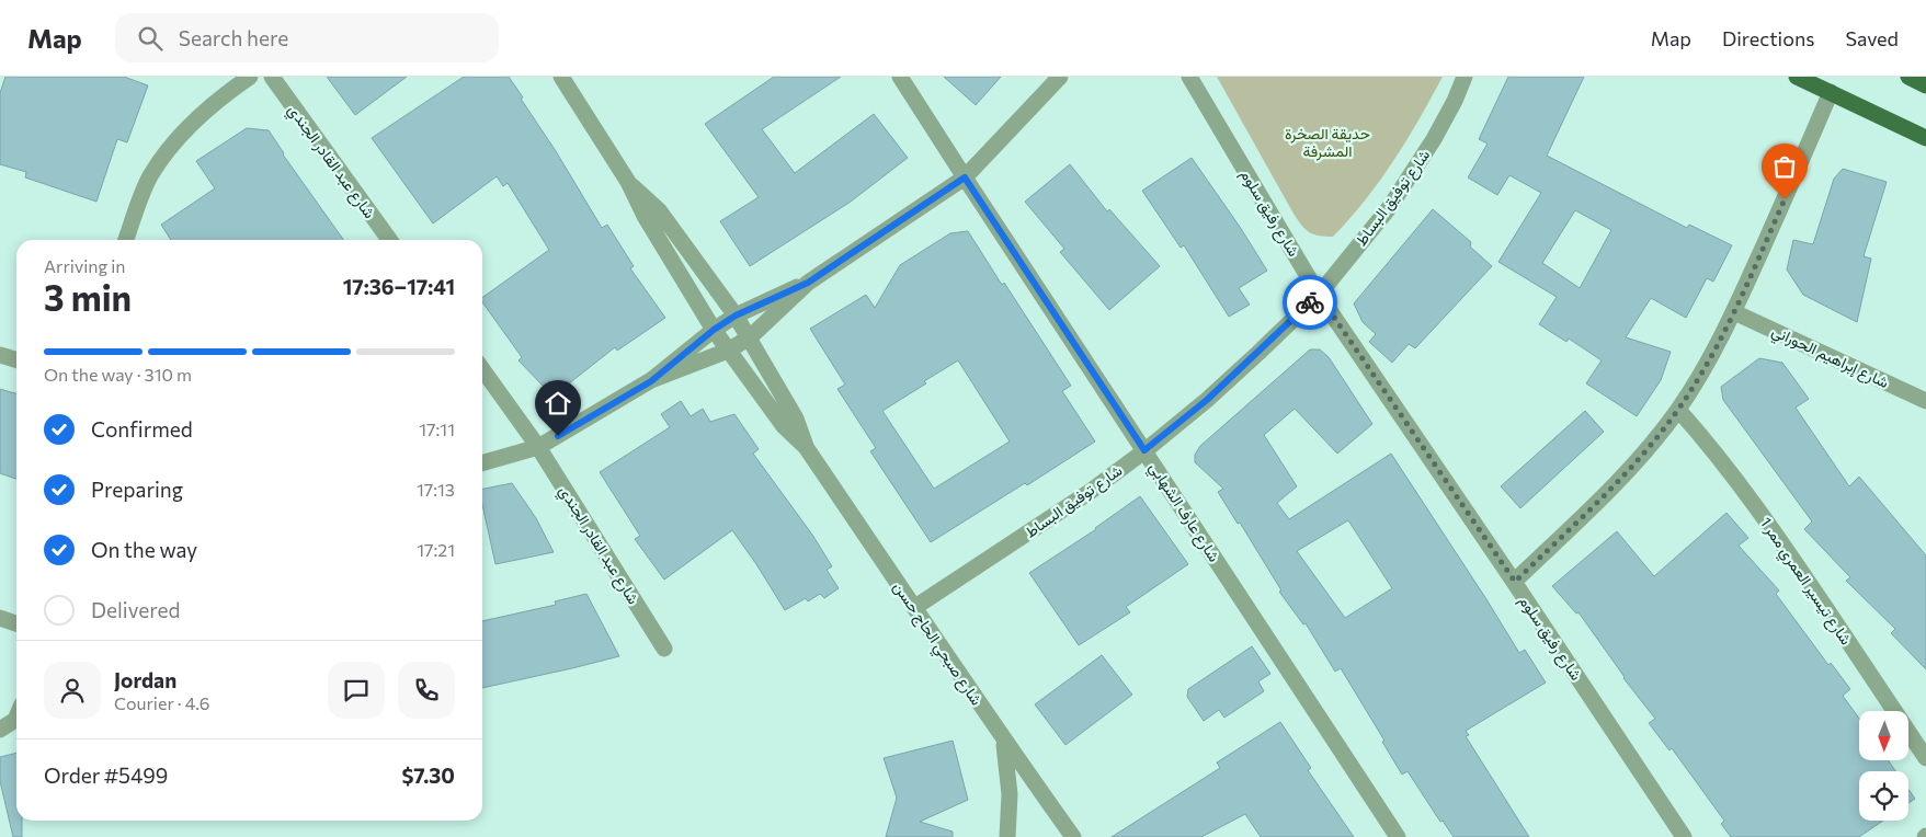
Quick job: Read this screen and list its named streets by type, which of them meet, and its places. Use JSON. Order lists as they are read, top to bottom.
{
  "streets": {
    "street": [
      "شارع عبد القادر الجندي",
      "شارع توفيق البساط",
      "شارع رفيق سلوم",
      "شارع إبراهيم الحوراني",
      "شارع عارف الشهابي",
      "شارع تيسير العمري ممر 1",
      "شارع صبحي الحاج حسن"
    ]
  },
  "crossings": [
    ["شارع توفيق البساط", "شارع رفيق سلوم"],
    ["شارع توفيق البساط", "شارع عارف الشهابي"],
    ["شارع توفيق البساط", "شارع صبحي الحاج حسن"]
  ],
  "parks": ["حديقة الصخرة المشرفة"],
  "north": "bottom",
  "page": {
    "header": "Map",
    "search": "Search here",
    "nav": ["Map", "Directions", "Saved"],
    "heading": ["3 min", "Arriving in", "17:36–17:41"],
    "panel": [
      "Jordan",
      "Courier · 4.6",
      "Order #5499",
      "$7.30"
    ],
    "bar": "On the way · 310 m",
    "list": [
      ["Confirmed", "17:11"],
      ["Preparing", "17:13"],
      ["On the way", "17:21"],
      "Delivered"
    ]
  }
}
